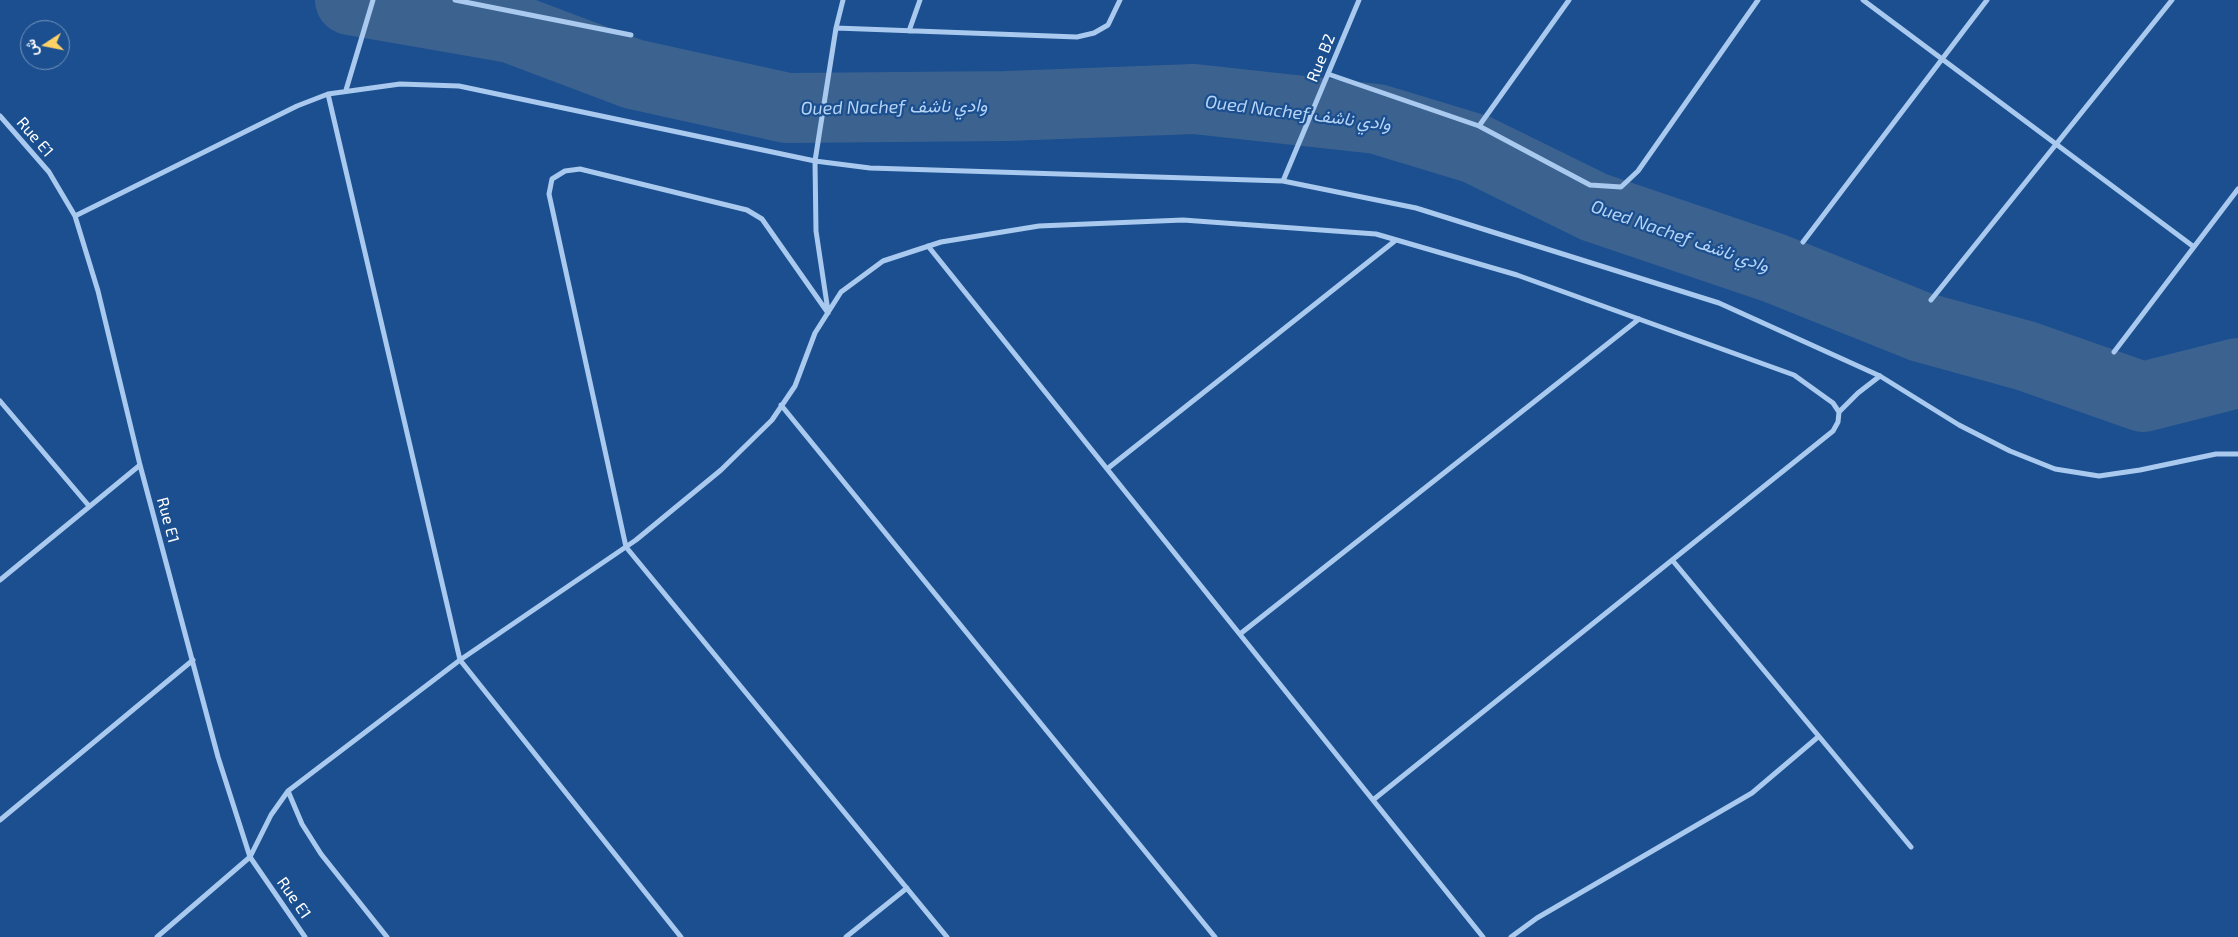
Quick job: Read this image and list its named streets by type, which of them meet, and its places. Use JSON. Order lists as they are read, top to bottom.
{
  "streets": {
    "street": ["Rue B2", "Rue E1"]
  },
  "water": ["Oued Nachef وادي ناشف"],
  "north": "left"
}
